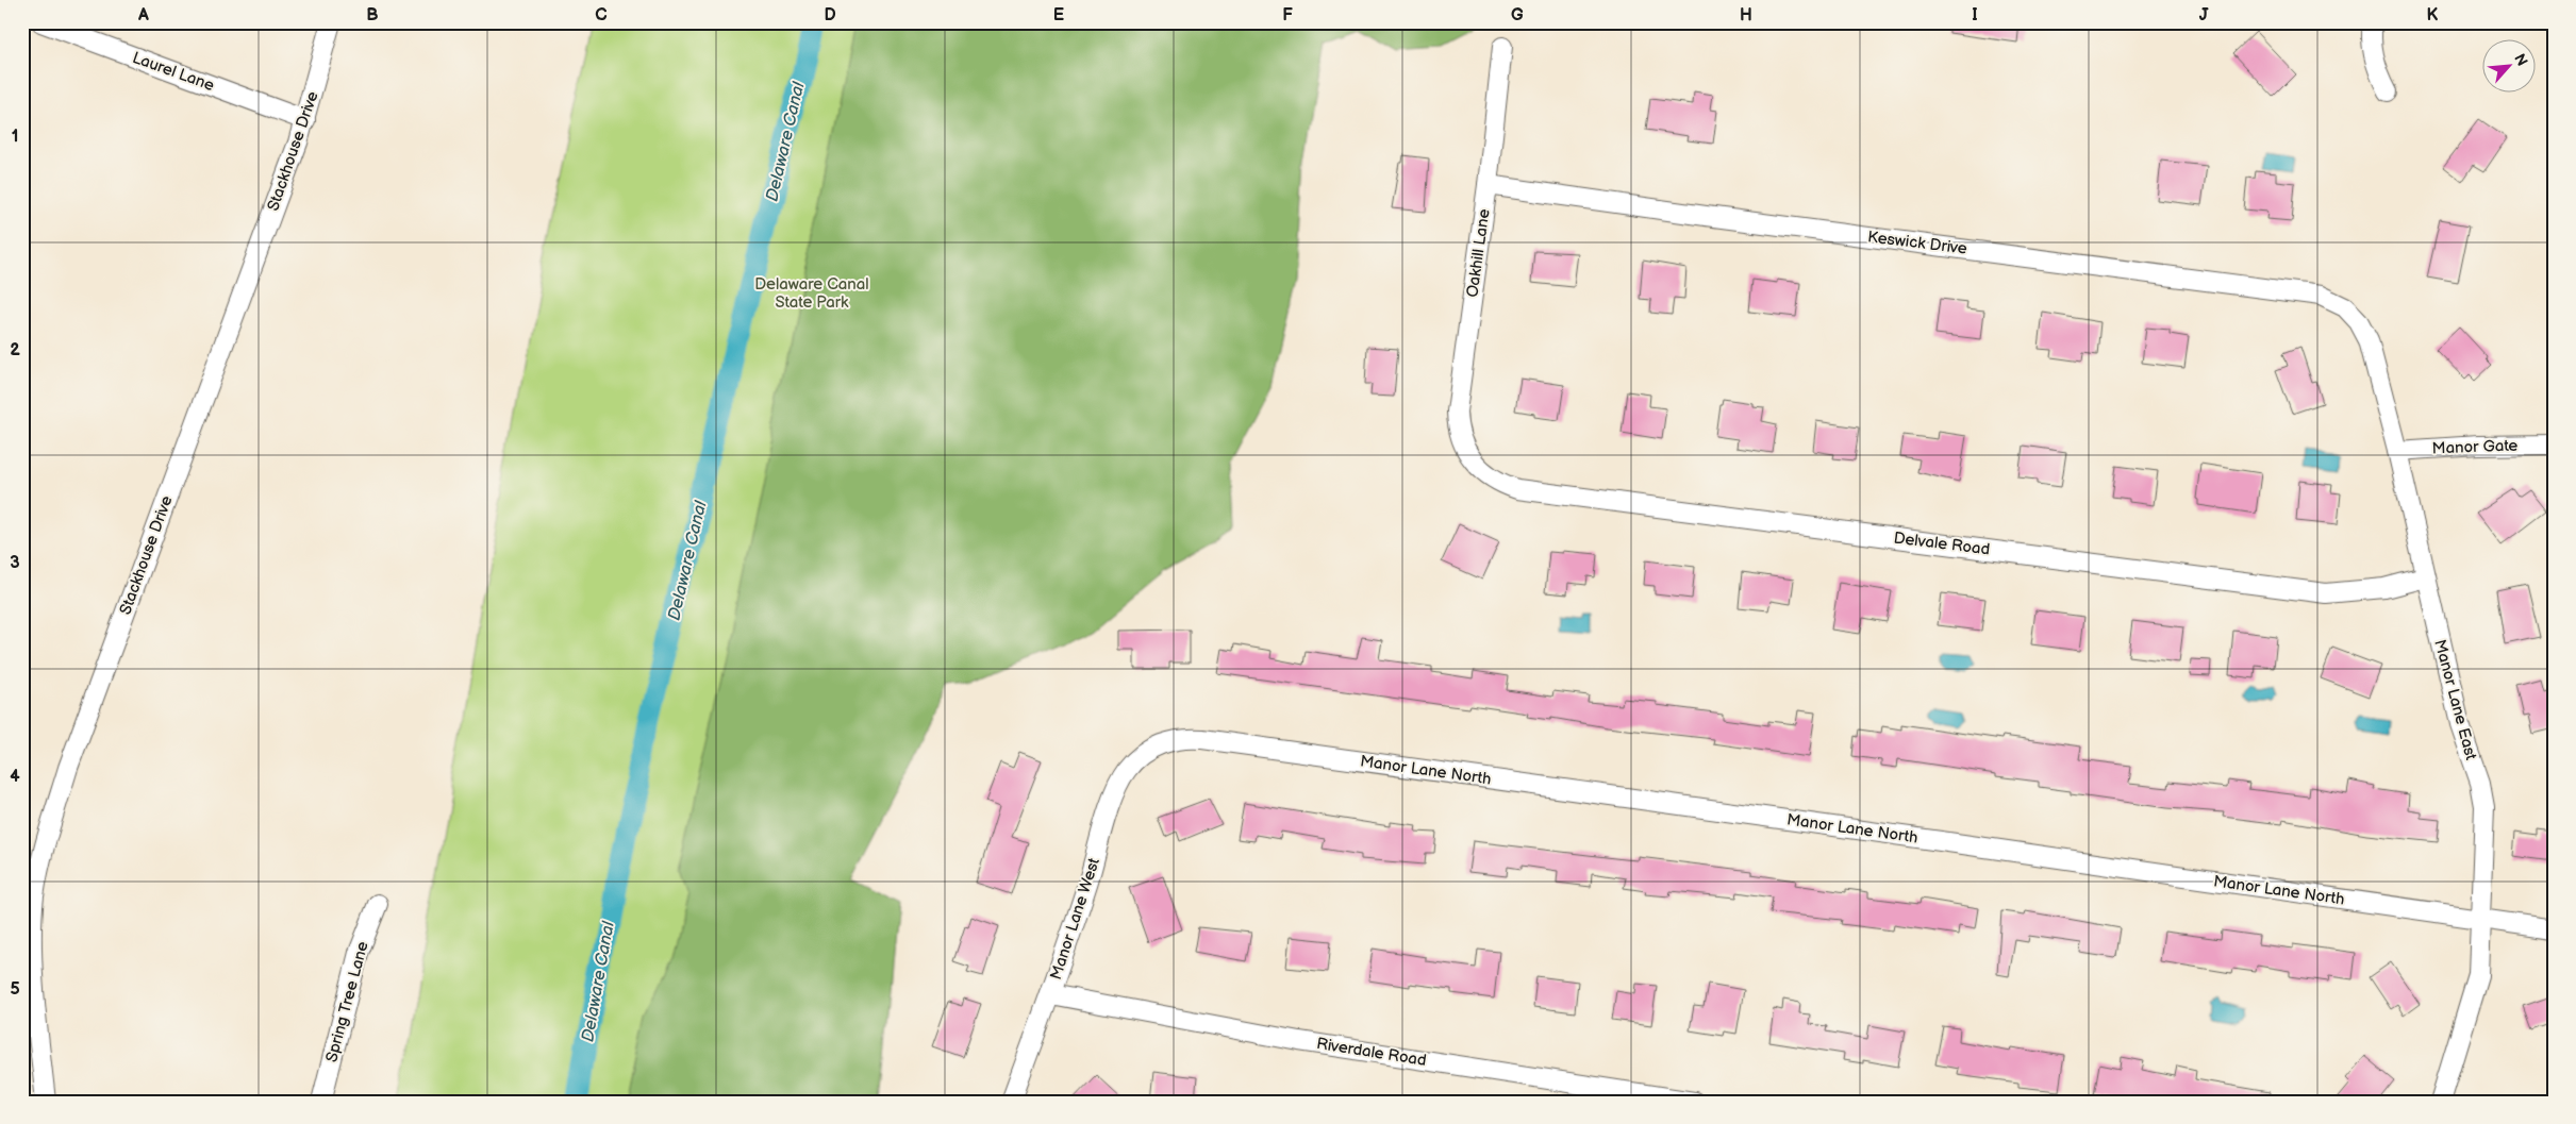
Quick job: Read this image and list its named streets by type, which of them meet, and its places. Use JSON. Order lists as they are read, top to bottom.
{
  "streets": {
    "street": [
      "Laurel Lane",
      "Stackhouse Drive",
      "Keswick Drive",
      "Oakhill Lane",
      "Manor Gate",
      "Delvale Road",
      "Manor Lane East",
      "Manor Lane North",
      "Manor Lane West",
      "Spring Tree Lane",
      "Riverdale Road"
    ]
  },
  "crossings": [
    ["Laurel Lane", "Stackhouse Drive"],
    ["Keswick Drive", "Oakhill Lane"],
    ["Keswick Drive", "Manor Lane East"],
    ["Oakhill Lane", "Delvale Road"],
    ["Manor Gate", "Manor Lane East"],
    ["Delvale Road", "Manor Lane East"],
    ["Manor Lane East", "Manor Lane North"],
    ["Manor Lane North", "Manor Lane West"],
    ["Manor Lane West", "Riverdale Road"]
  ],
  "water": ["Delaware Canal"],
  "parks": ["Delaware Canal State Park"],
  "north": "top right",
  "grid": {
    "columns": [
      "A",
      "B",
      "C",
      "D",
      "E",
      "F",
      "G",
      "H",
      "I",
      "J",
      "K"
    ],
    "rows": [
      "1",
      "2",
      "3",
      "4",
      "5"
    ]
  }
}
